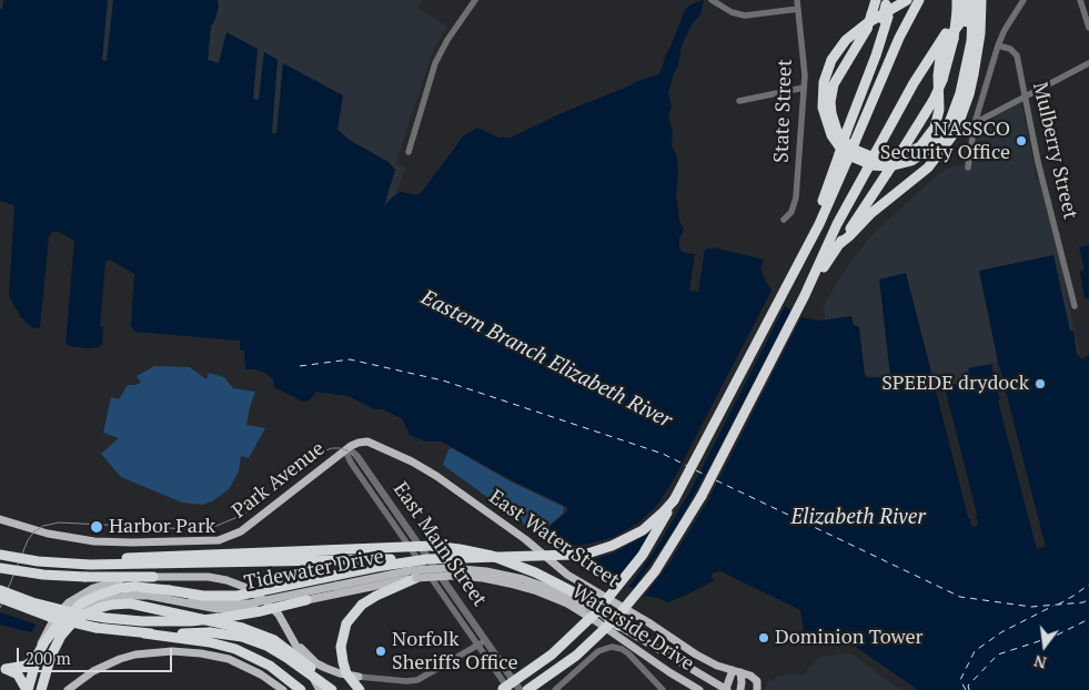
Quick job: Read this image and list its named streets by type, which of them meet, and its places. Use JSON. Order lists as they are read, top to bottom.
{
  "streets": {
    "highway": ["Tidewater Drive"],
    "main road": ["Park Avenue", "East Water Street", "Waterside Drive"],
    "street": ["State Street", "Mulberry Street", "East Main Street"]
  },
  "crossings": [
    ["Park Avenue", "East Water Street"],
    ["Park Avenue", "East Main Street"],
    ["East Water Street", "East Main Street"],
    ["Tidewater Drive", "Waterside Drive"]
  ],
  "water": ["Eastern Branch Elizabeth River", "Elizabeth River"],
  "places": [
    "NASSCO Security Office",
    "SPEEDE drydock",
    "Harbor Park",
    "Dominion Tower",
    "Norfolk Sheriffs Office"
  ],
  "scale_bar": "200 m",
  "north": "bottom"
}
